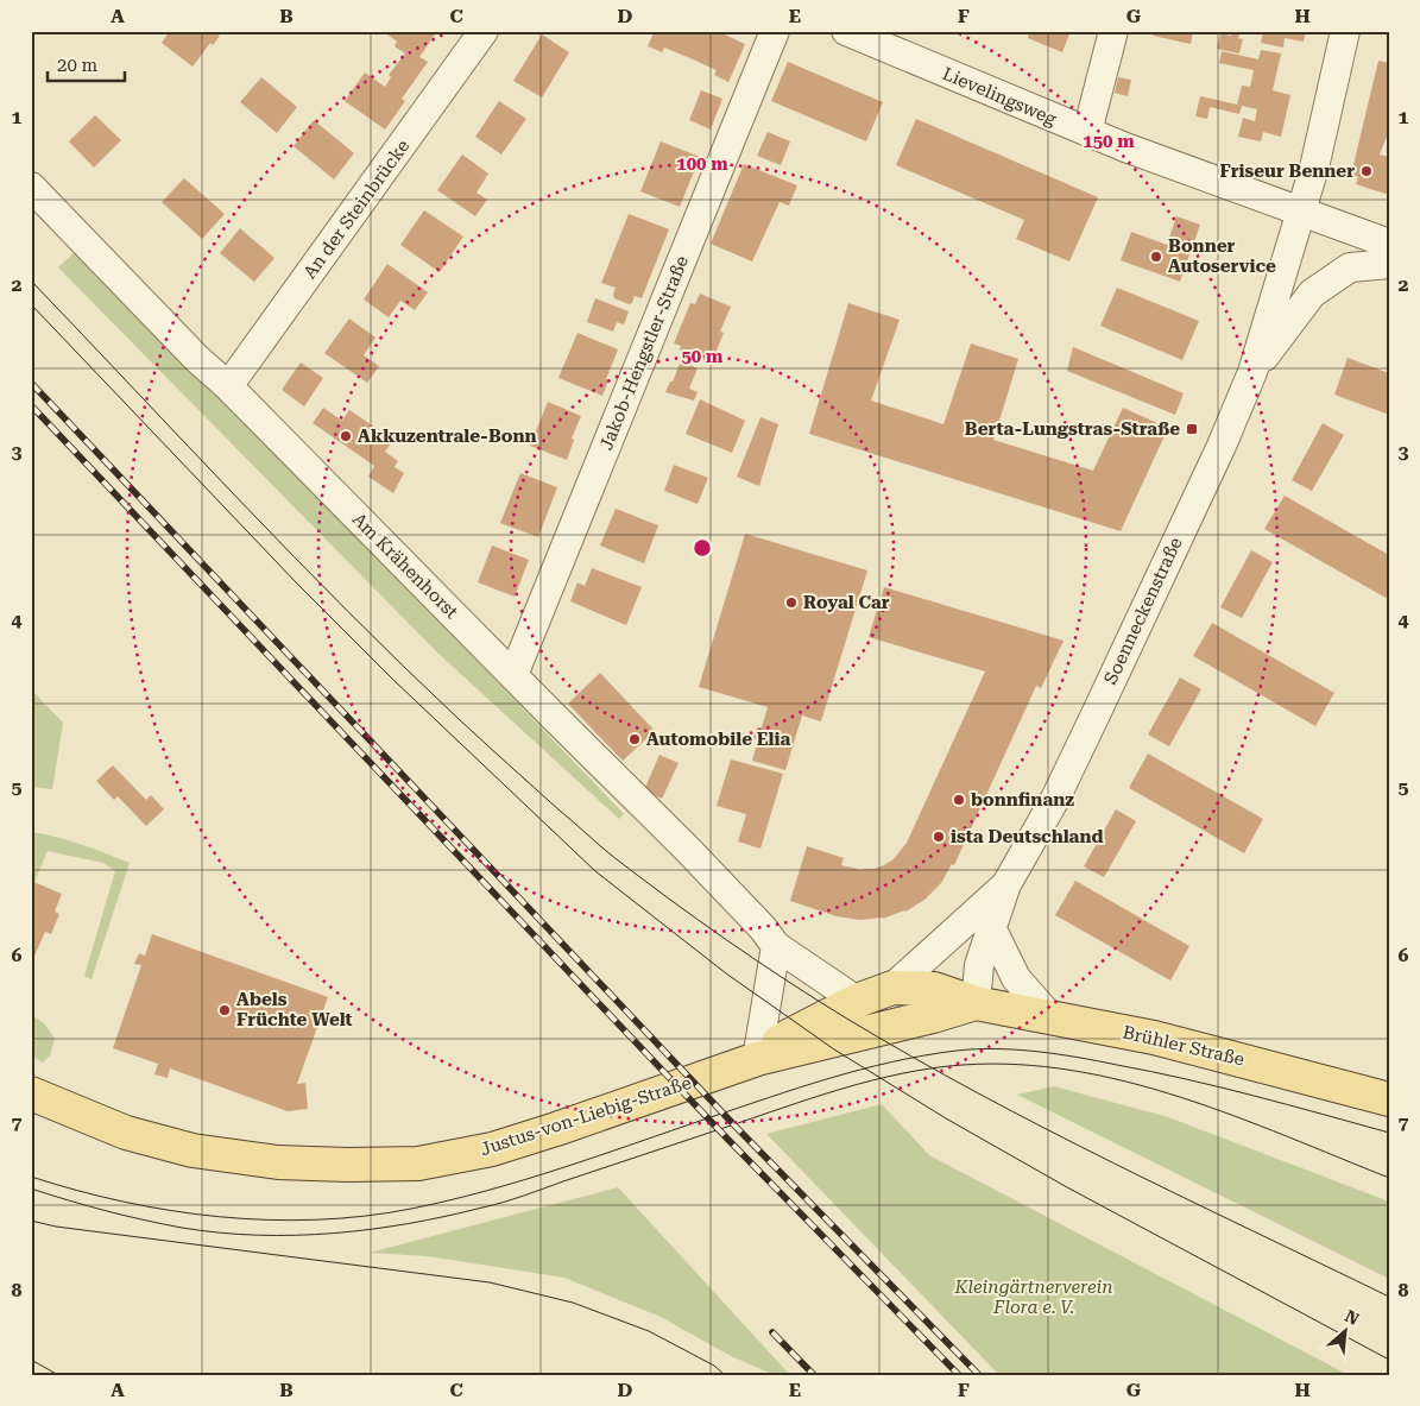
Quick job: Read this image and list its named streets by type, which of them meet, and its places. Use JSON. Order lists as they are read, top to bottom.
{
  "streets": {
    "main road": ["Brühler Straße", "Justus-von-Liebig-Straße"],
    "street": [
      "Lievelingsweg",
      "An der Steinbrücke",
      "Jakob-Hengstler-Straße",
      "Am Krähenhorst",
      "Soenneckenstraße"
    ]
  },
  "crossings": [
    ["Lievelingsweg", "Soenneckenstraße"],
    ["An der Steinbrücke", "Am Krähenhorst"],
    ["Jakob-Hengstler-Straße", "Am Krähenhorst"],
    ["Am Krähenhorst", "Justus-von-Liebig-Straße"],
    ["Soenneckenstraße", "Brühler Straße"],
    ["Soenneckenstraße", "Justus-von-Liebig-Straße"],
    ["Brühler Straße", "Justus-von-Liebig-Straße"]
  ],
  "parks": ["Kleingärtnerverein Flora e. V."],
  "places": {
    "other": [
      "Friseur Benner",
      "Bonner Autoservice",
      "Akkuzentrale-Bonn",
      "Royal Car",
      "Automobile Elia",
      "bonnfinanz",
      "ista Deutschland",
      "Abels Früchte Welt"
    ],
    "transit": ["Berta-Lungstras-Straße"]
  },
  "scale_bar": "20 m",
  "north": "top right",
  "grid": {
    "columns": [
      "A",
      "B",
      "C",
      "D",
      "E",
      "F",
      "G",
      "H"
    ],
    "rows": [
      "1",
      "2",
      "3",
      "4",
      "5",
      "6",
      "7",
      "8"
    ]
  },
  "rings": ["150 m", "100 m", "50 m"]
}
